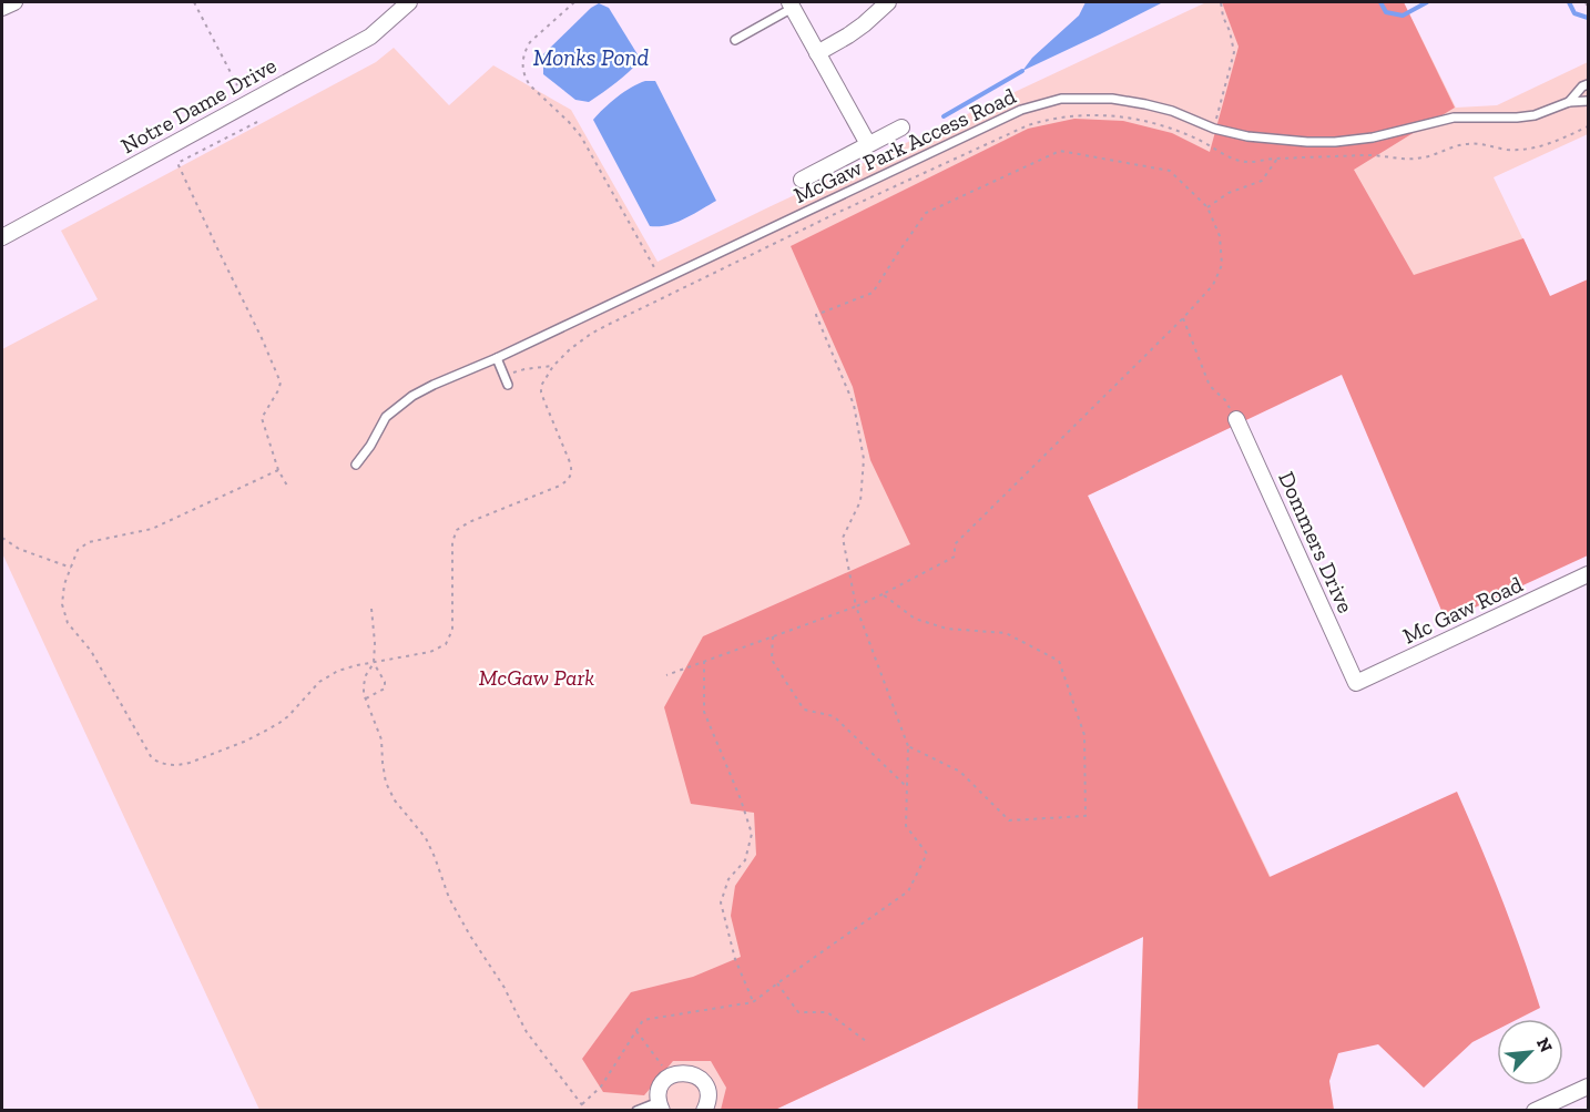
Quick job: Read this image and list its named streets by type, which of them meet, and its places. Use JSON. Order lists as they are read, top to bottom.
{
  "streets": {
    "street": ["Notre Dame Drive", "Dommers Drive", "Mc Gaw Road"],
    "lane": ["McGaw Park Access Road"]
  },
  "crossings": [
    ["Dommers Drive", "Mc Gaw Road"]
  ],
  "water": ["Monks Pond"],
  "parks": ["McGaw Park"],
  "north": "top right"
}
